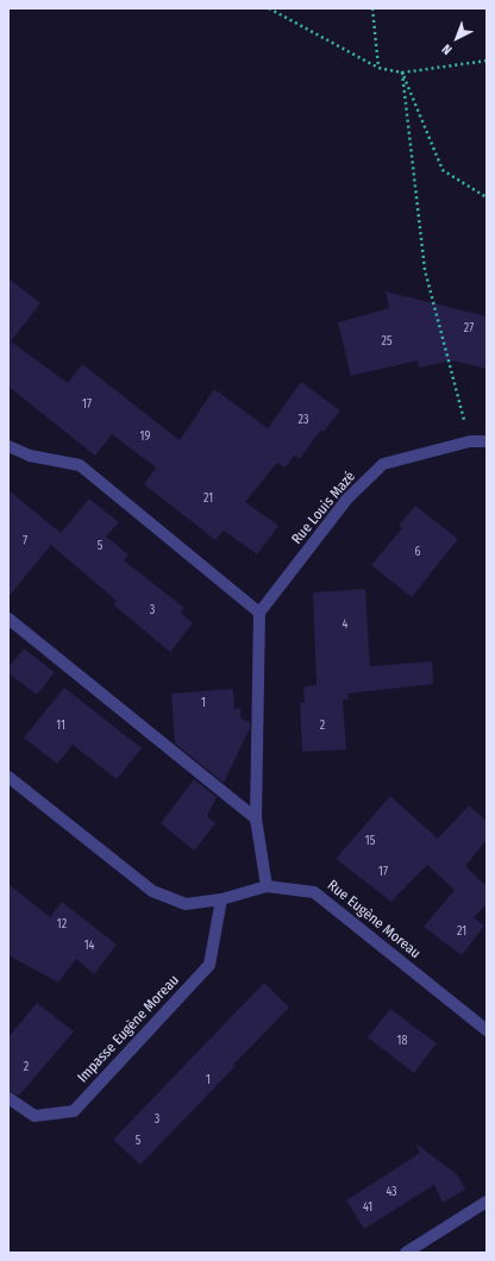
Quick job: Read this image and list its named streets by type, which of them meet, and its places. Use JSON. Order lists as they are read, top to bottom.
{
  "streets": {
    "street": ["Rue Louis Mazé", "Rue Eugène Moreau", "Impasse Eugène Moreau"]
  },
  "crossings": [
    ["Rue Eugène Moreau", "Impasse Eugène Moreau"]
  ],
  "house_numbers": [
    "27",
    "25",
    "17",
    "23",
    "19",
    "21",
    "7",
    "5",
    "6",
    "3",
    "4",
    "1",
    "11",
    "2",
    "15",
    "17",
    "12",
    "21",
    "14",
    "18",
    "2",
    "1",
    "3",
    "5",
    "43",
    "41"
  ],
  "north": "bottom left"
}
